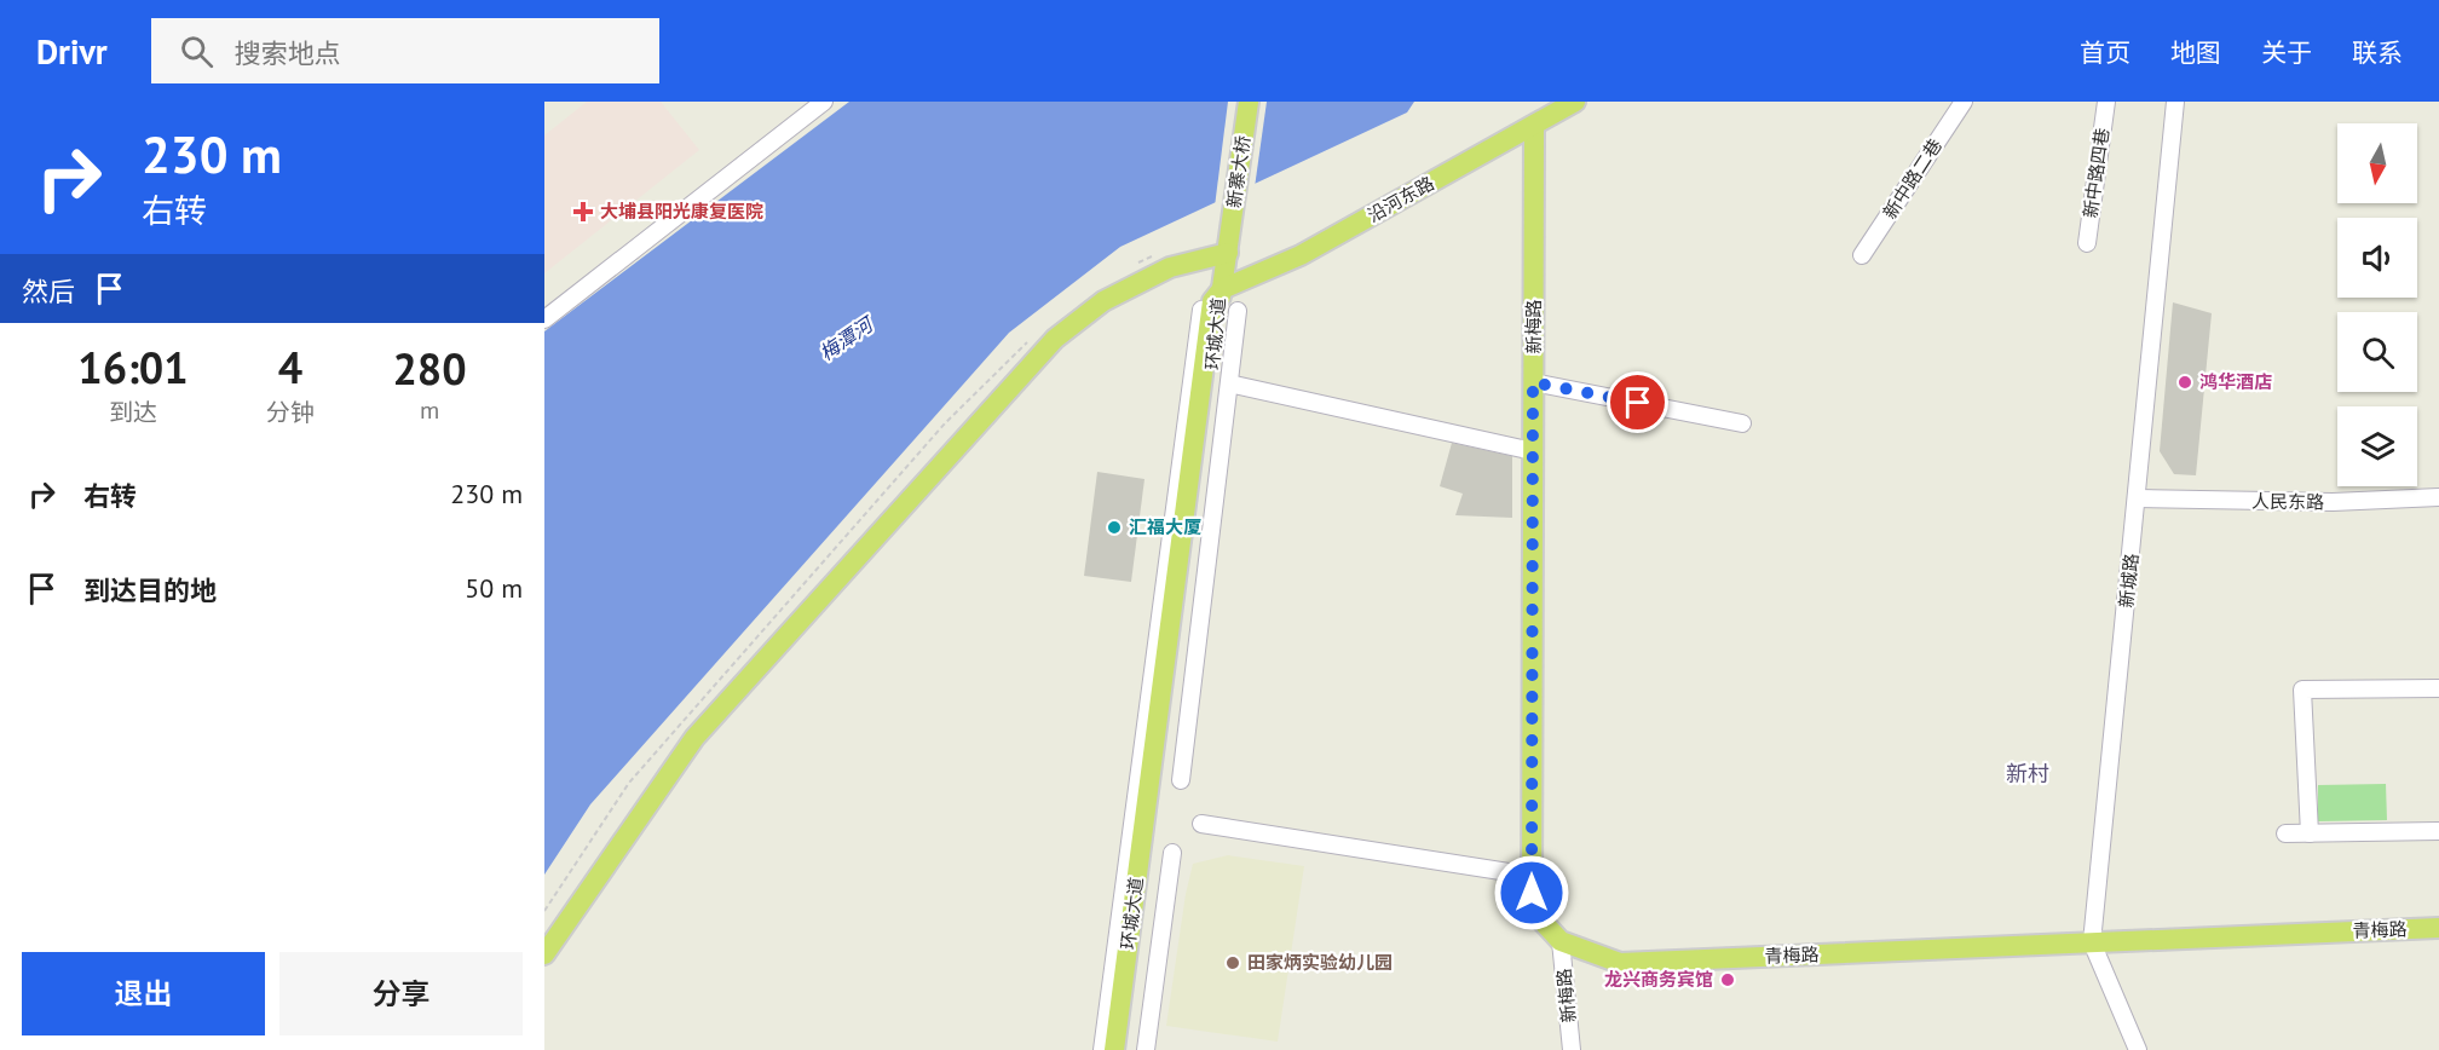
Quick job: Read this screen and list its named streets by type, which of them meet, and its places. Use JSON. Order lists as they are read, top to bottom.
{
  "streets": {
    "main road": [
      "新寨大桥",
      "沿河东路",
      "新梅路",
      "环城大道",
      "青梅路"
    ],
    "street": [
      "新中路四巷",
      "新中路二巷",
      "人民东路",
      "新城路"
    ]
  },
  "crossings": [
    ["新寨大桥", "沿河东路"],
    ["新寨大桥", "环城大道"],
    ["沿河东路", "新梅路"],
    ["沿河东路", "环城大道"],
    ["新梅路", "青梅路"],
    ["人民东路", "新城路"],
    ["新城路", "青梅路"]
  ],
  "districts": ["新村"],
  "water": ["梅潭河"],
  "places": {
    "health": ["大埔县阳光康复医院"],
    "other": [
      "鸿华酒店",
      "汇福大厦",
      "田家炳实验幼儿园",
      "龙兴商务宾馆"
    ]
  },
  "north": "bottom",
  "page": {
    "header": "Drivr",
    "search": "搜索地点",
    "nav": [
      "首页",
      "地图",
      "关于",
      "联系"
    ],
    "turn": ["230 m", "右转"],
    "then": "然后",
    "eta": [
      "16:01",
      "到达",
      "4",
      "分钟",
      "280",
      "m"
    ],
    "list": [
      {
        "name": "右转",
        "value": "230 m"
      },
      {
        "name": "到达目的地",
        "value": "50 m"
      }
    ],
    "buttons": ["退出", "分享"]
  }
}
